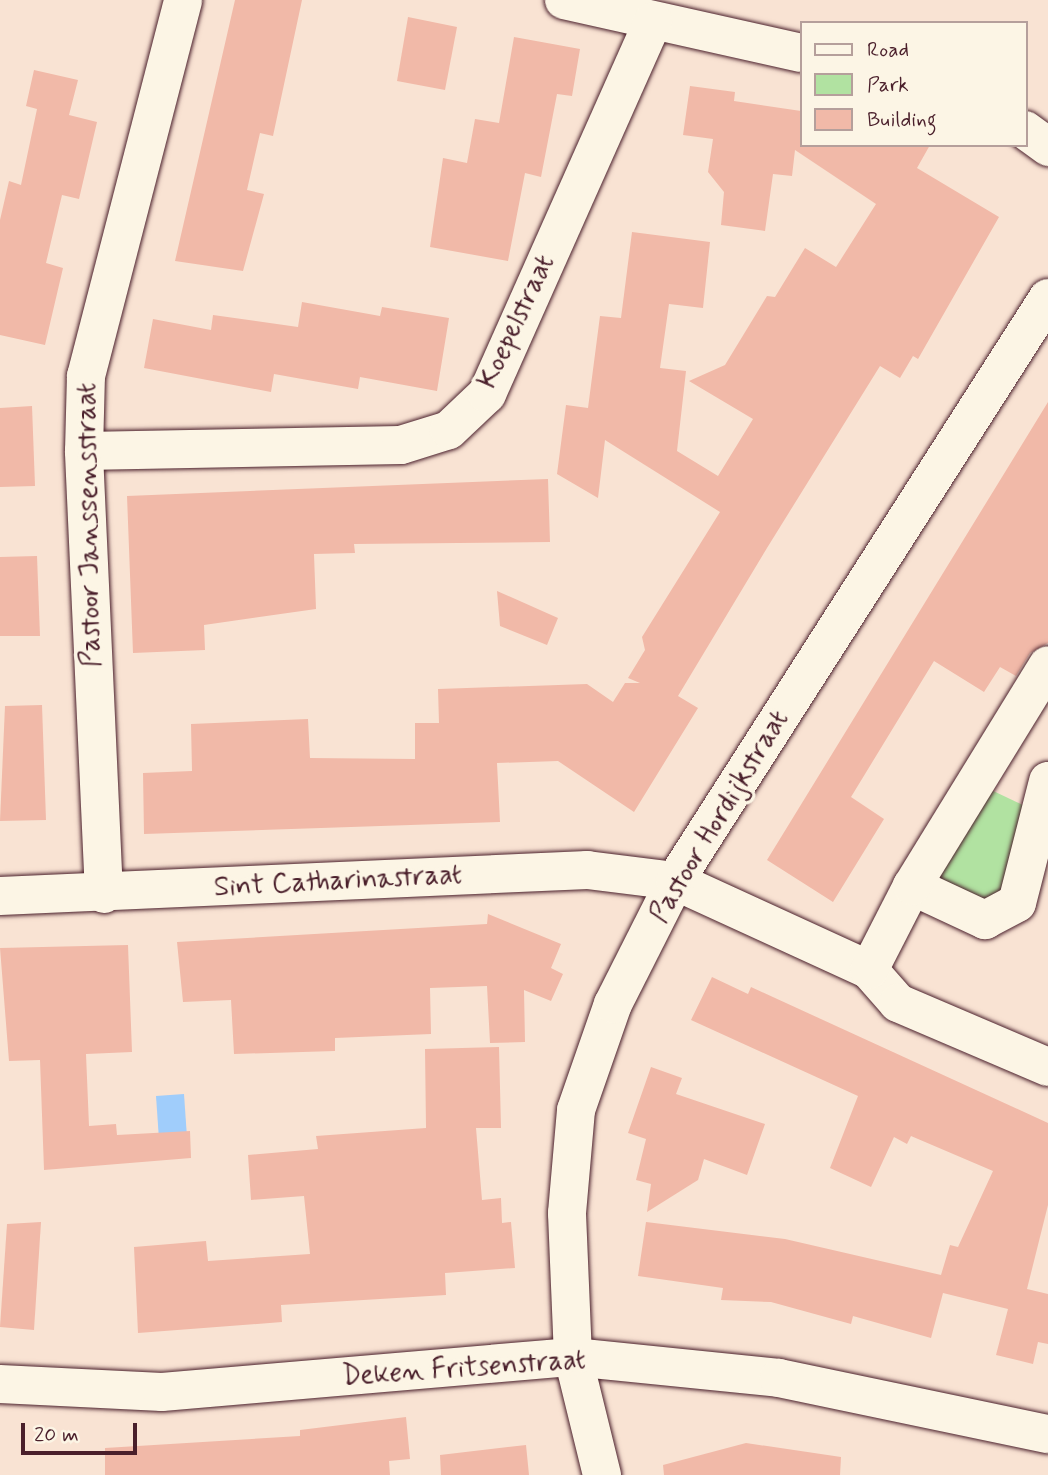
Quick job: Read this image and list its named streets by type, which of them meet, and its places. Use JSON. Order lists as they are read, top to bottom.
{
  "streets": {
    "street": [
      "Koepelstraat",
      "Pastoor Janssensstraat",
      "Pastoor Hordijkstraat",
      "Sint Catharinastraat",
      "Deken Fritsenstraat"
    ]
  },
  "crossings": [
    ["Koepelstraat", "Pastoor Janssensstraat"],
    ["Pastoor Janssensstraat", "Sint Catharinastraat"],
    ["Pastoor Hordijkstraat", "Sint Catharinastraat"],
    ["Pastoor Hordijkstraat", "Deken Fritsenstraat"]
  ],
  "legend": ["Road", "Park", "Building"],
  "scale_bar": "20 m"
}
